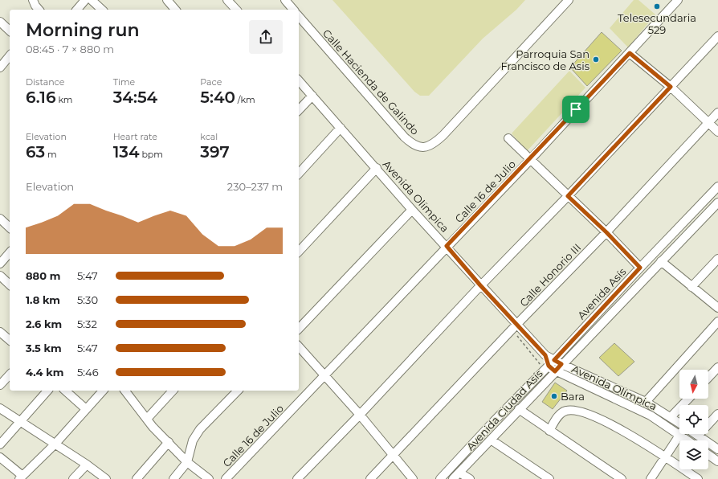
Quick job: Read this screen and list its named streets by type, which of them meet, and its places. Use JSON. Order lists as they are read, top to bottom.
{
  "streets": {
    "street": [
      "Calle Hacienda de Galindo",
      "Calle 16 de Julio",
      "Avenida Olímpica",
      "Calle Honorio III",
      "Avenida Asís",
      "Avenida Ciudad Asís"
    ]
  },
  "crossings": [
    ["Calle 16 de Julio", "Avenida Olímpica"],
    ["Avenida Olímpica", "Calle Honorio III"],
    ["Avenida Olímpica", "Avenida Asís"],
    ["Avenida Olímpica", "Avenida Ciudad Asís"],
    ["Avenida Asís", "Avenida Ciudad Asís"]
  ],
  "places": ["Telesecundaria 529", "Parroquia San Francisco de Asis", "Bara"],
  "north": "bottom",
  "page": {
    "heading": ["Morning run", "08:45 · 7 × 880 m"],
    "stats": [
      ["Distance", "6.16 km"],
      ["Time", "34:54"],
      ["Pace", "5:40 /km"],
      ["Elevation", "63 m"],
      ["Heart rate", "134 bpm"],
      ["kcal", "397"]
    ],
    "chart": ["Elevation", "230–237 m"],
    "list": [
      {
        "name": "880 m",
        "note": "5:47"
      },
      {
        "name": "1.8 km",
        "note": "5:30"
      },
      {
        "name": "2.6 km",
        "note": "5:32"
      },
      {
        "name": "3.5 km",
        "note": "5:47"
      },
      {
        "name": "4.4 km",
        "note": "5:46"
      }
    ]
  }
}
